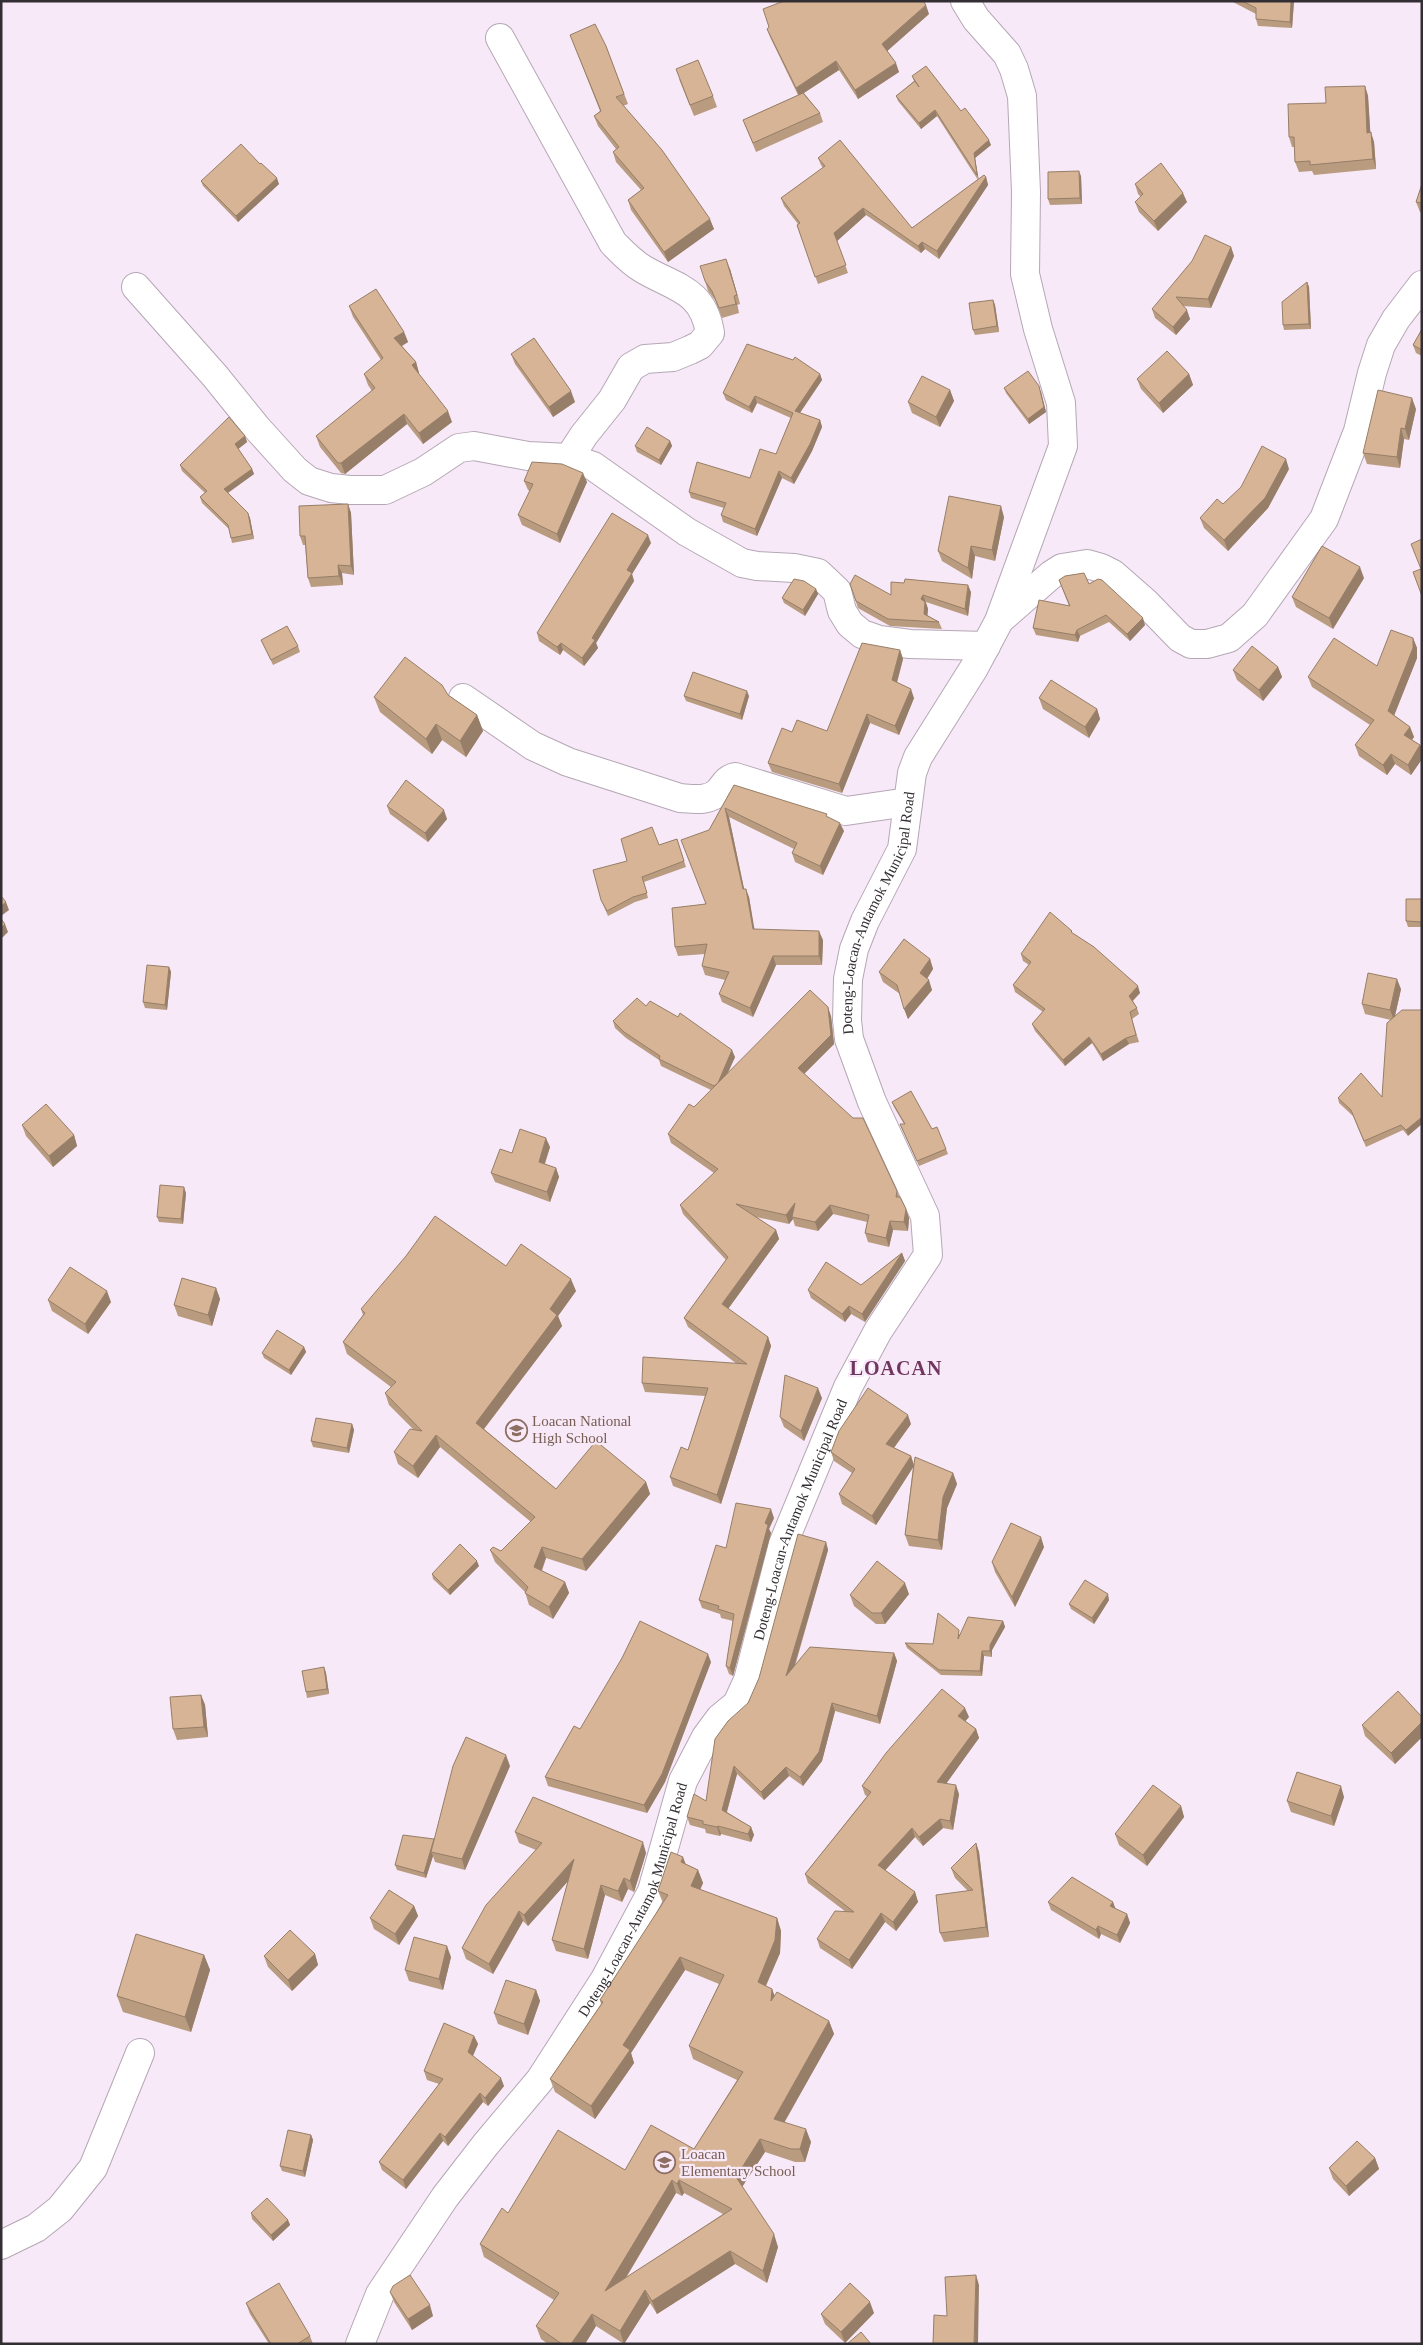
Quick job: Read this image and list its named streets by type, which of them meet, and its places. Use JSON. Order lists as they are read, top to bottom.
{
  "streets": {
    "street": ["Doteng-Loacan-Antamok Municipal Road"]
  },
  "districts": ["LOACAN"],
  "places": {
    "school or university": ["Loacan National High School", "Loacan Elementary School"]
  }
}
